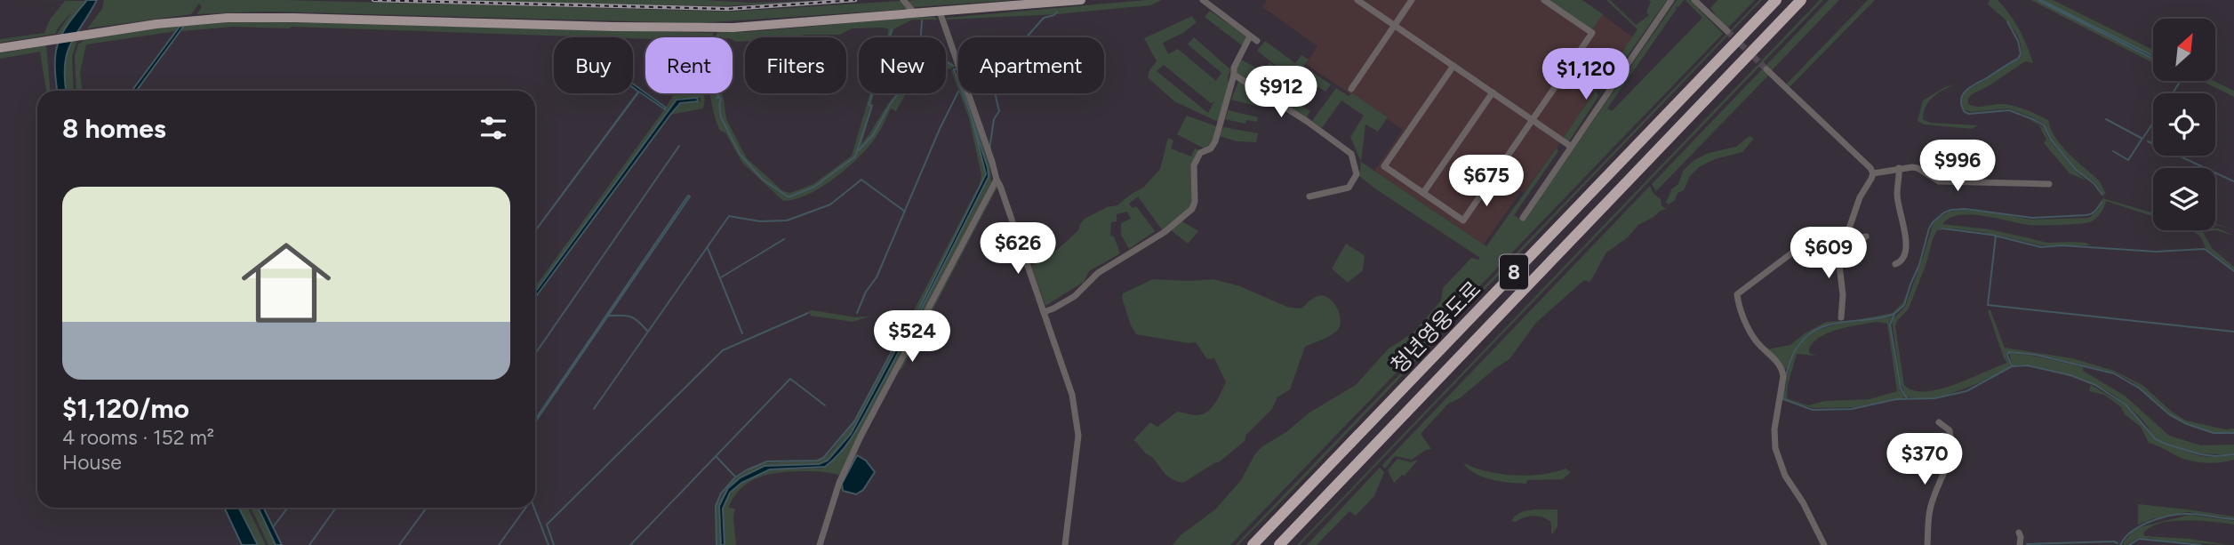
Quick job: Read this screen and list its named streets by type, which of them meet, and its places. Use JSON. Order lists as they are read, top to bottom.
{
  "streets": {
    "highway": ["8", "청년영웅도로"]
  },
  "north": "top right",
  "page": {
    "chip": [
      "Buy",
      "Rent",
      "Filters",
      "New",
      "Apartment"
    ],
    "price": [
      "$1,120",
      "$912",
      "$996",
      "$675",
      "$626",
      "$609",
      "$524",
      "$370"
    ],
    "heading": "8 homes",
    "list": [
      {
        "name": "$1,120/mo",
        "note": "4 rooms · 152 m² · House"
      }
    ]
  }
}
